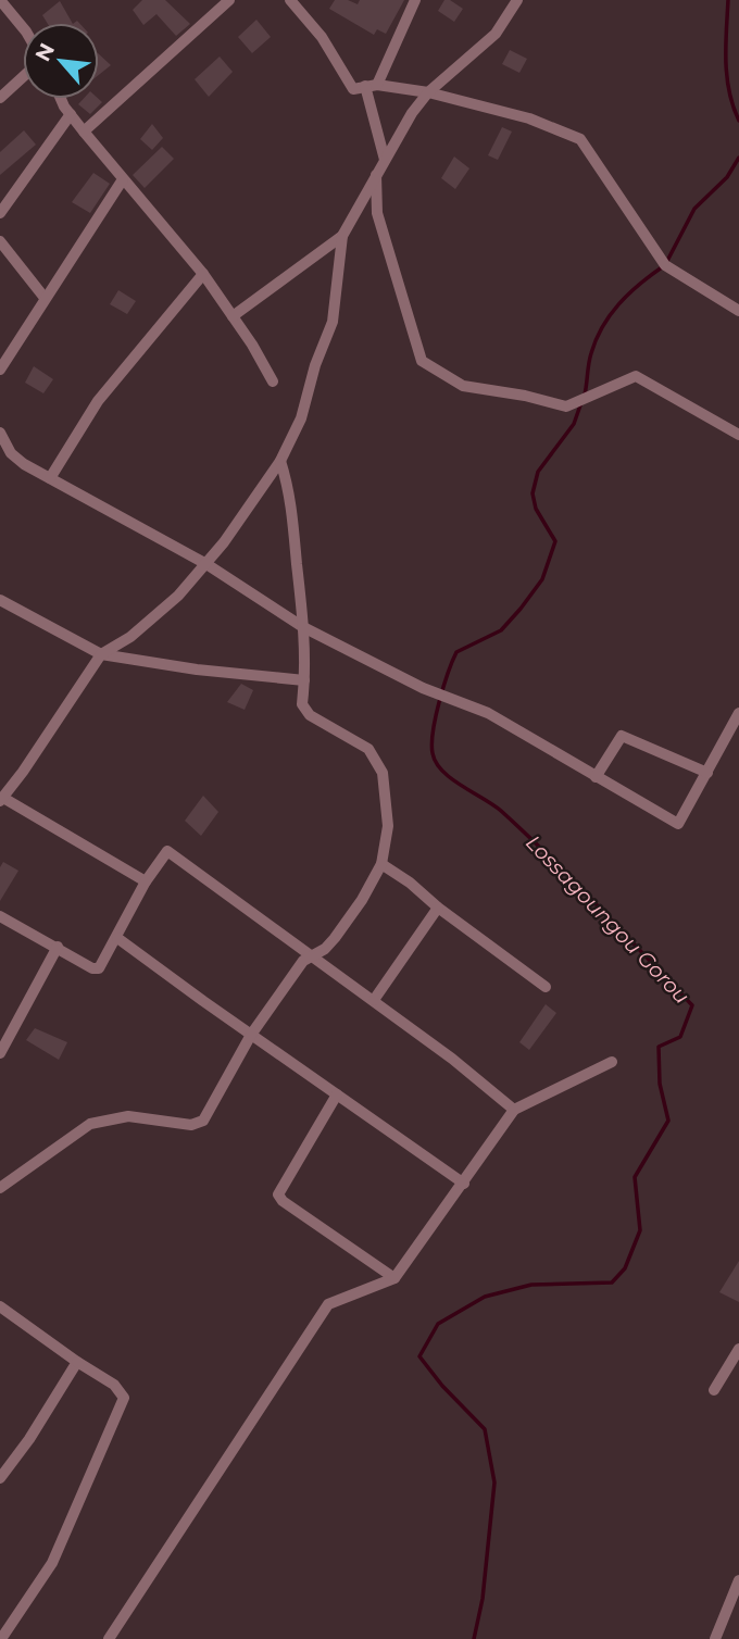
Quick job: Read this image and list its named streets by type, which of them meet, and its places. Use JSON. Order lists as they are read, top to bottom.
{
  "water": ["Lossagoungou Gorou"],
  "north": "top left"
}
